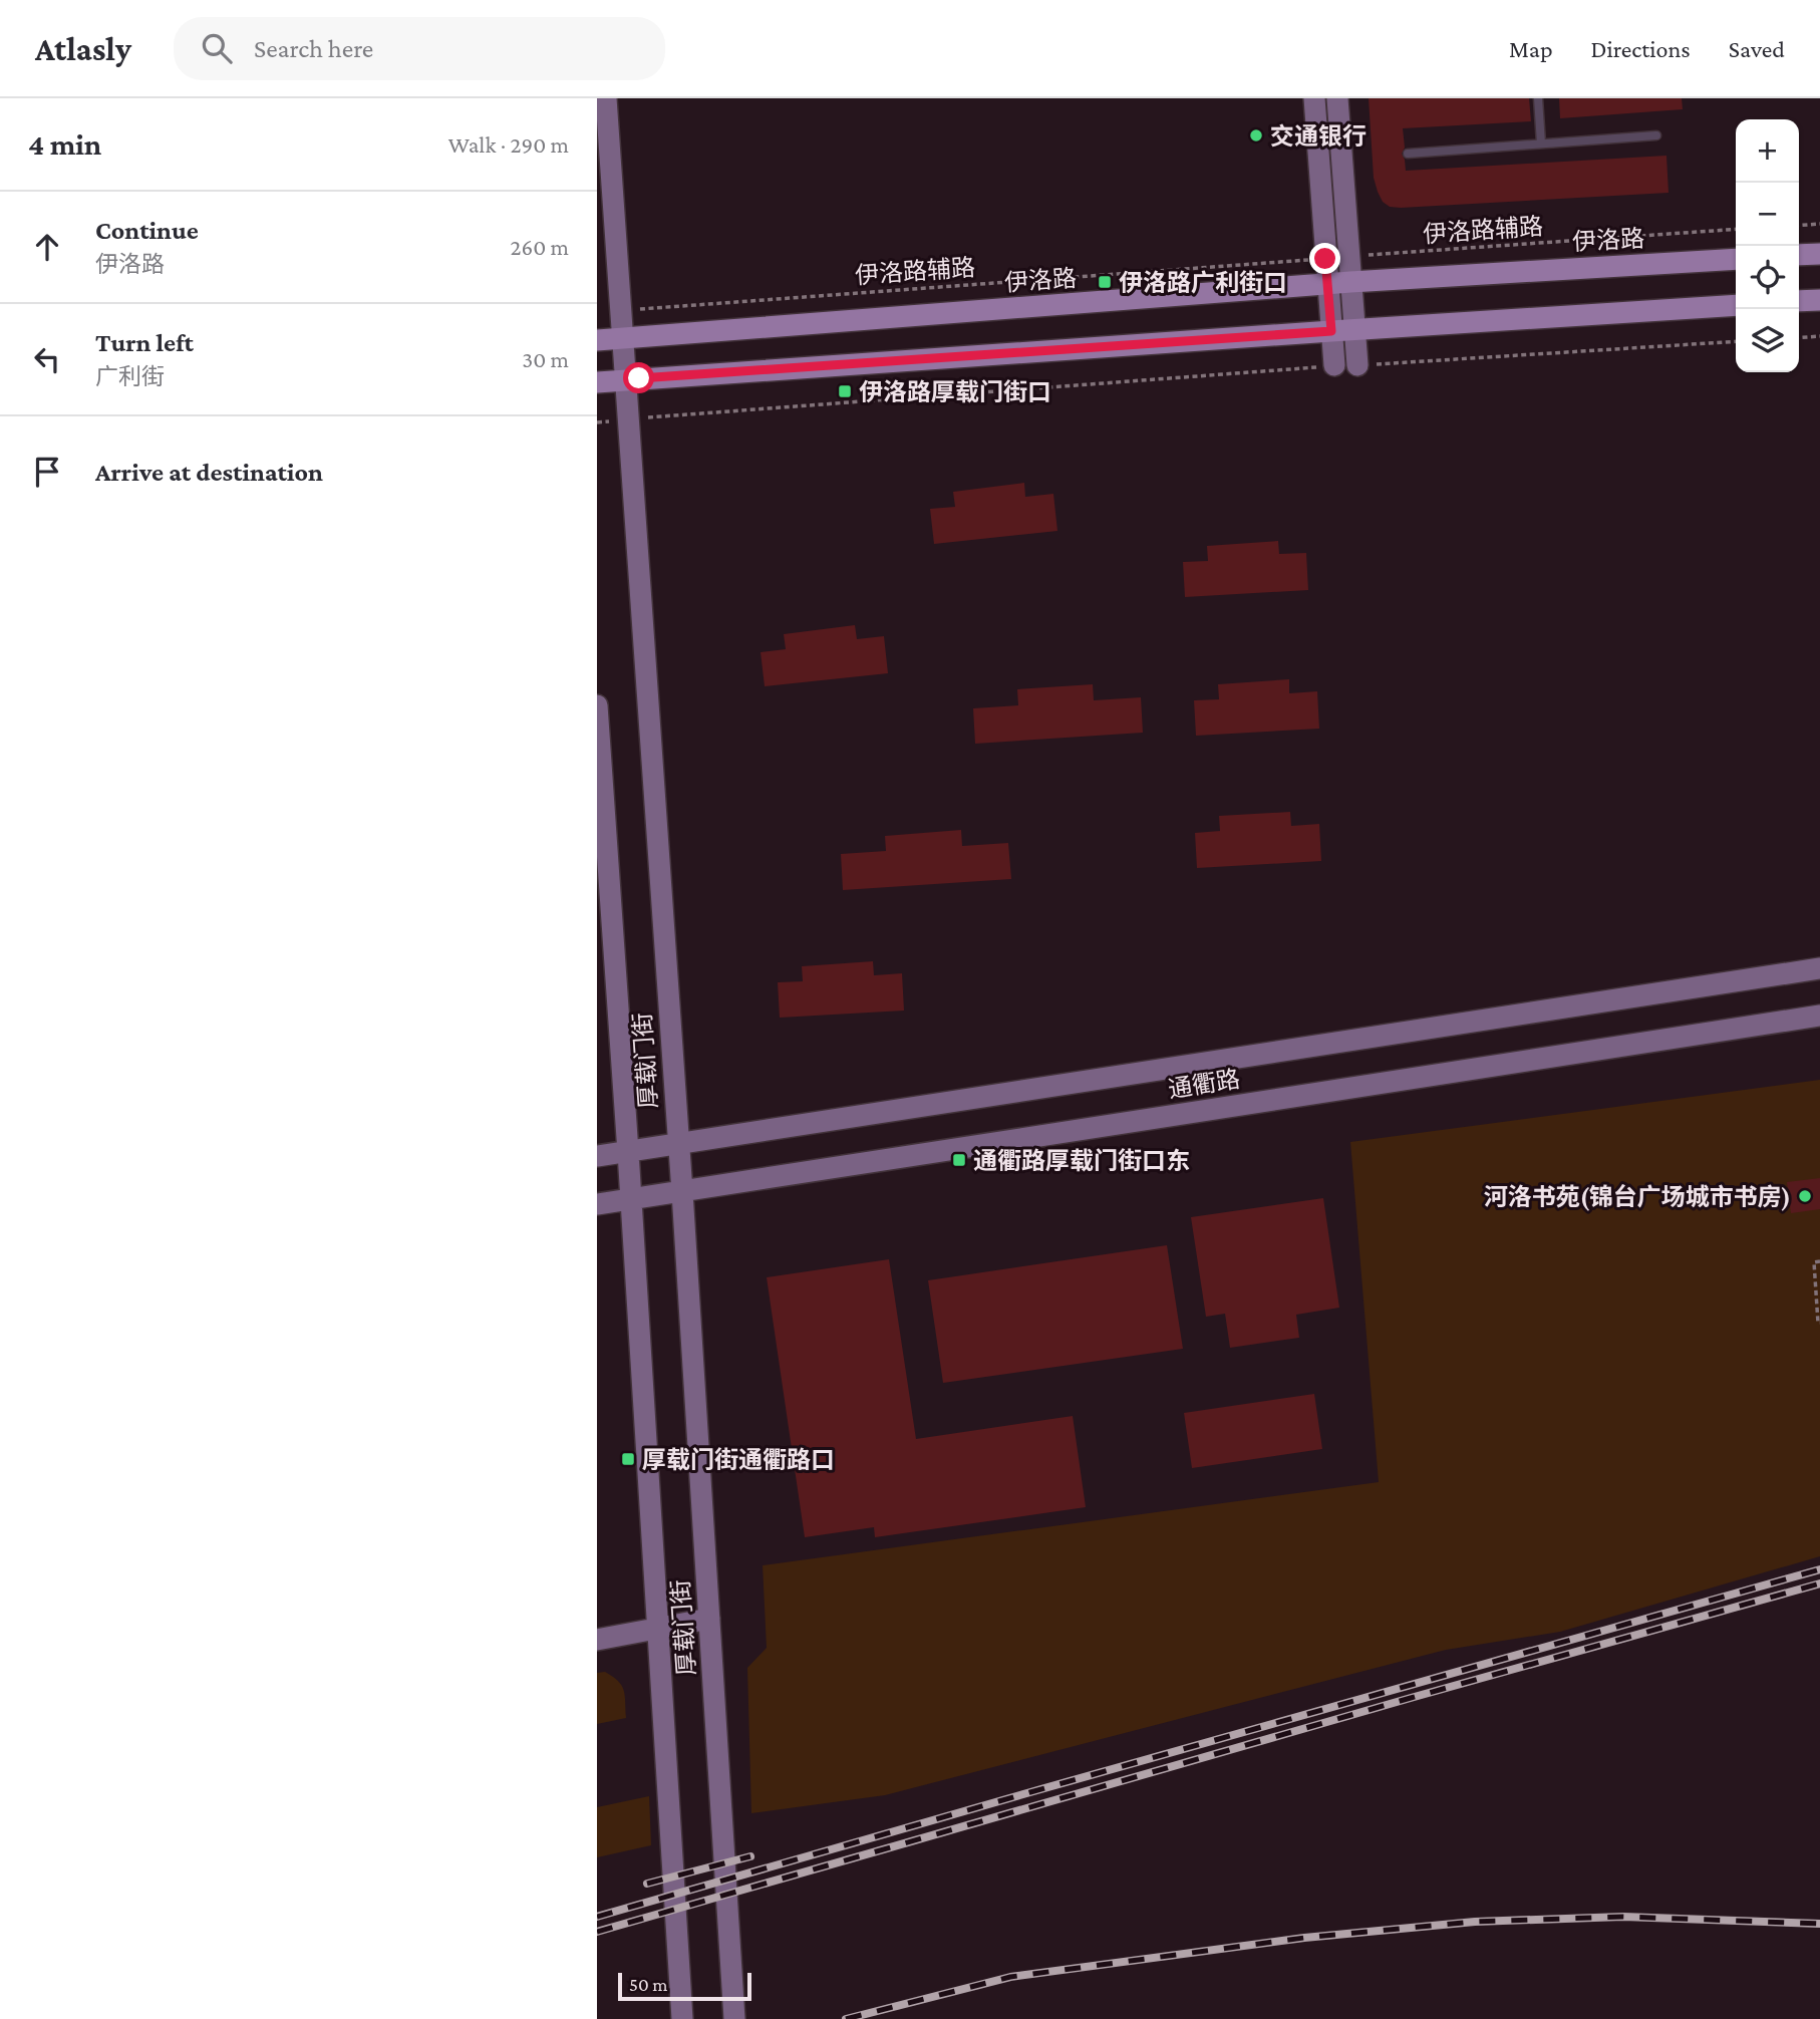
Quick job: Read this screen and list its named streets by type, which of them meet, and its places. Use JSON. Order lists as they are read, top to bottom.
{
  "streets": {
    "main road": ["伊洛路", "厚载门街", "通衢路"],
    "path": ["伊洛路辅路"]
  },
  "crossings": [
    ["伊洛路辅路", "厚载门街"],
    ["伊洛路", "厚载门街"],
    ["厚载门街", "通衢路"]
  ],
  "places": {
    "other": ["交通银行", "河洛书苑(锦台广场城市书房)"],
    "transit": [
      "伊洛路广利街口",
      "伊洛路厚载门街口",
      "通衢路厚载门街口东",
      "厚载门街通衢路口"
    ]
  },
  "scale_bar": "50 m",
  "page": {
    "header": "Atlasly",
    "search": "Search here",
    "nav": ["Map", "Directions", "Saved"],
    "heading": ["4 min", "Walk · 290 m"],
    "map_buttons": ["+", "−"],
    "list": [
      ["Continue", "伊洛路", "260 m"],
      ["Turn left", "广利街", "30 m"],
      "Arrive at destination"
    ],
    "scale": "50 m"
  }
}
